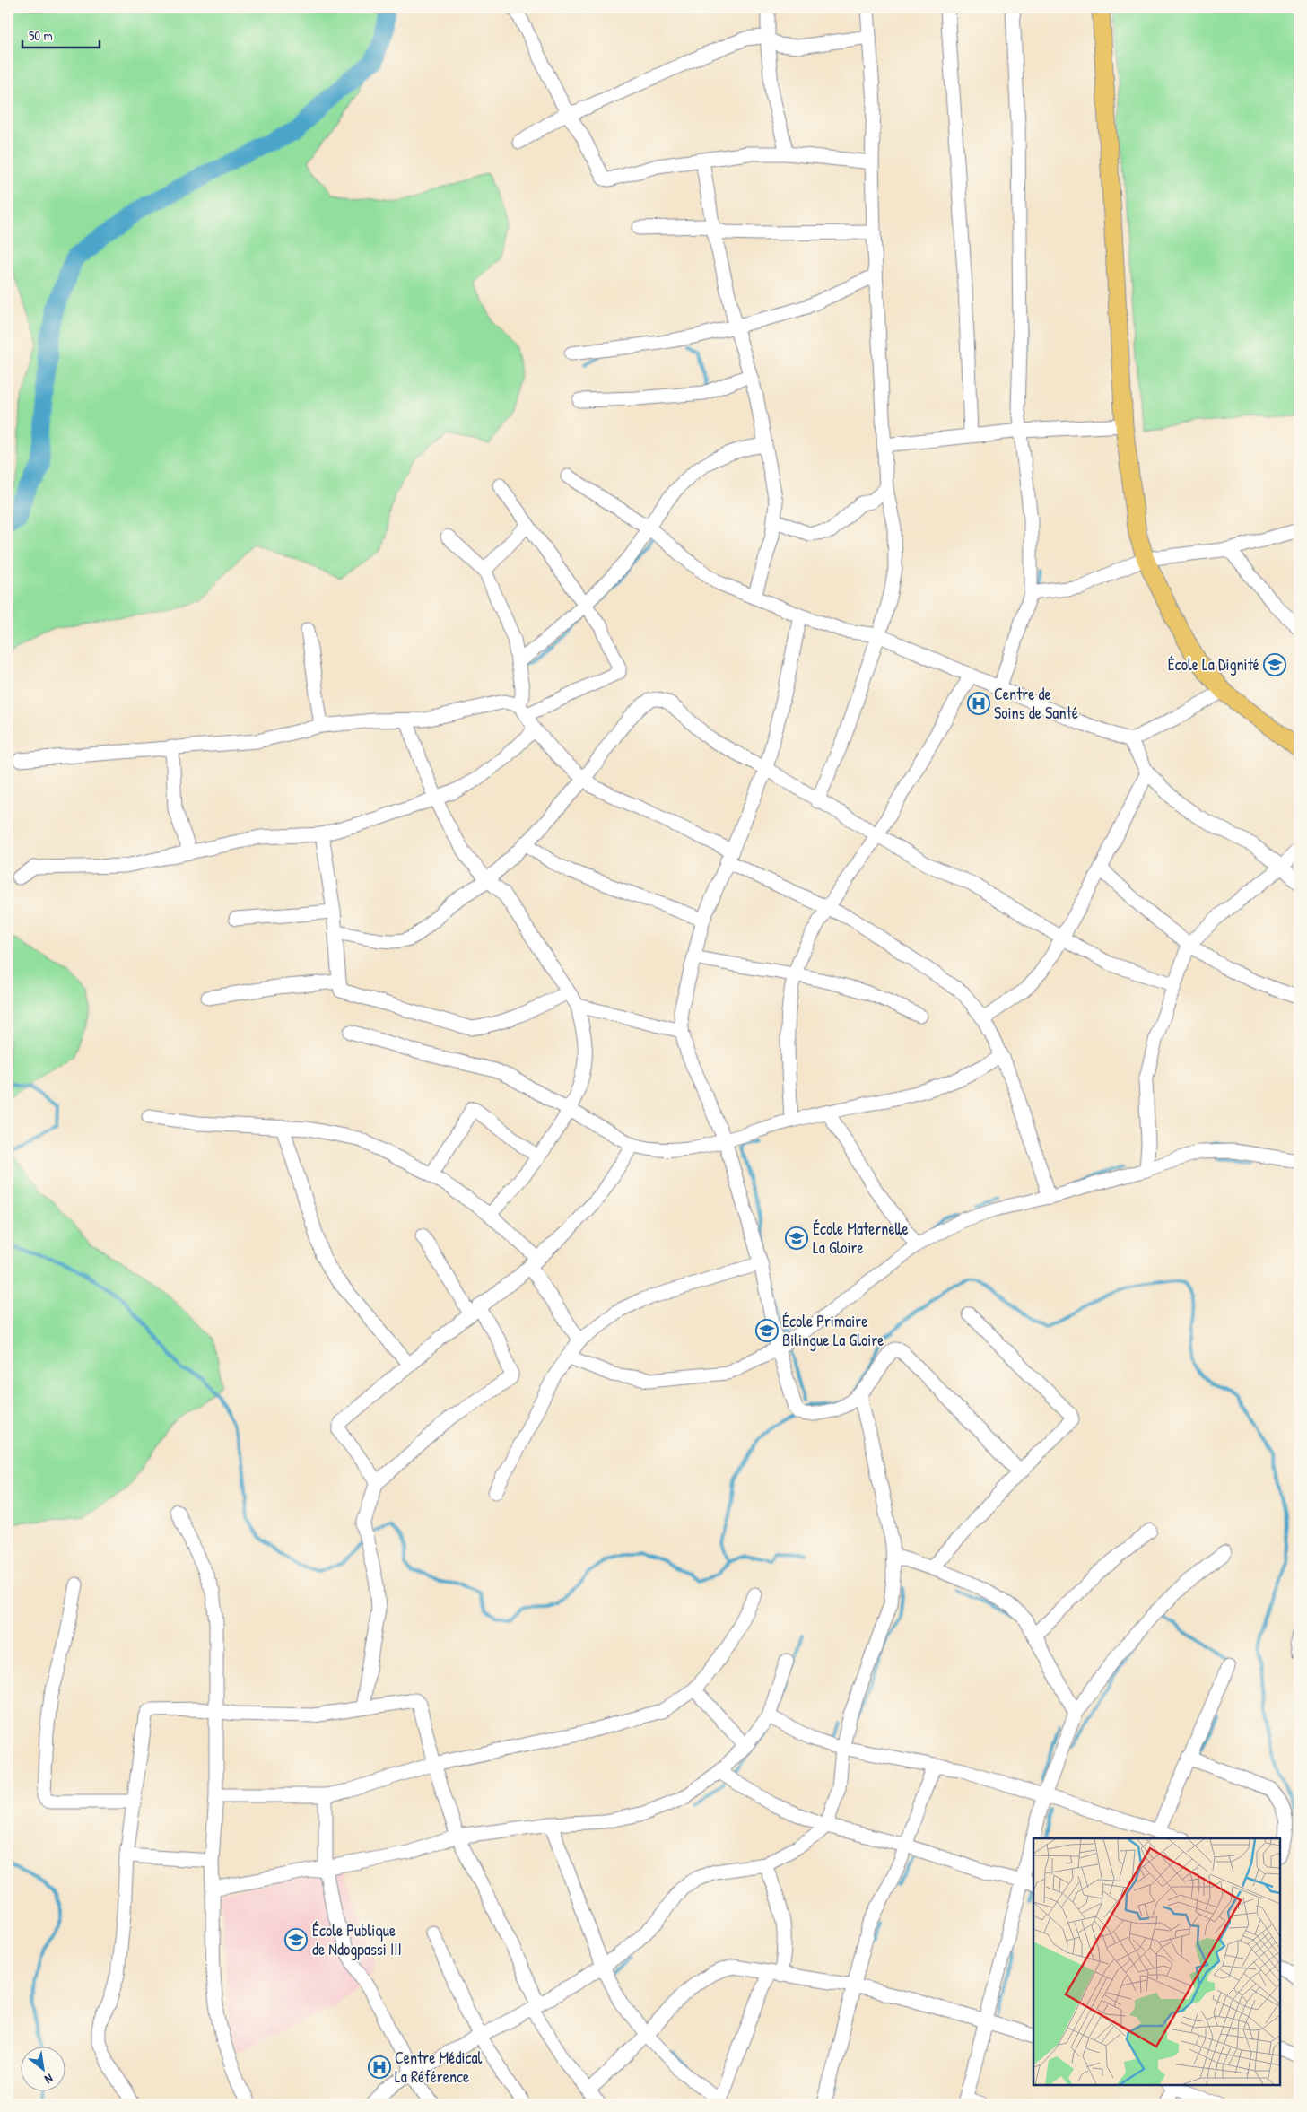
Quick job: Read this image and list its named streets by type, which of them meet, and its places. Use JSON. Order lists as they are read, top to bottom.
{
  "places": {
    "school or university": [
      "École La Dignité",
      "École Maternelle La Gloire",
      "École Primaire Bilingue La Gloire",
      "École Publique de Ndogpassi III"
    ],
    "hospital": ["Centre de Soins de Santé", "Centre Médical La Référence"]
  },
  "scale_bar": "50 m",
  "north": "bottom right"
}
